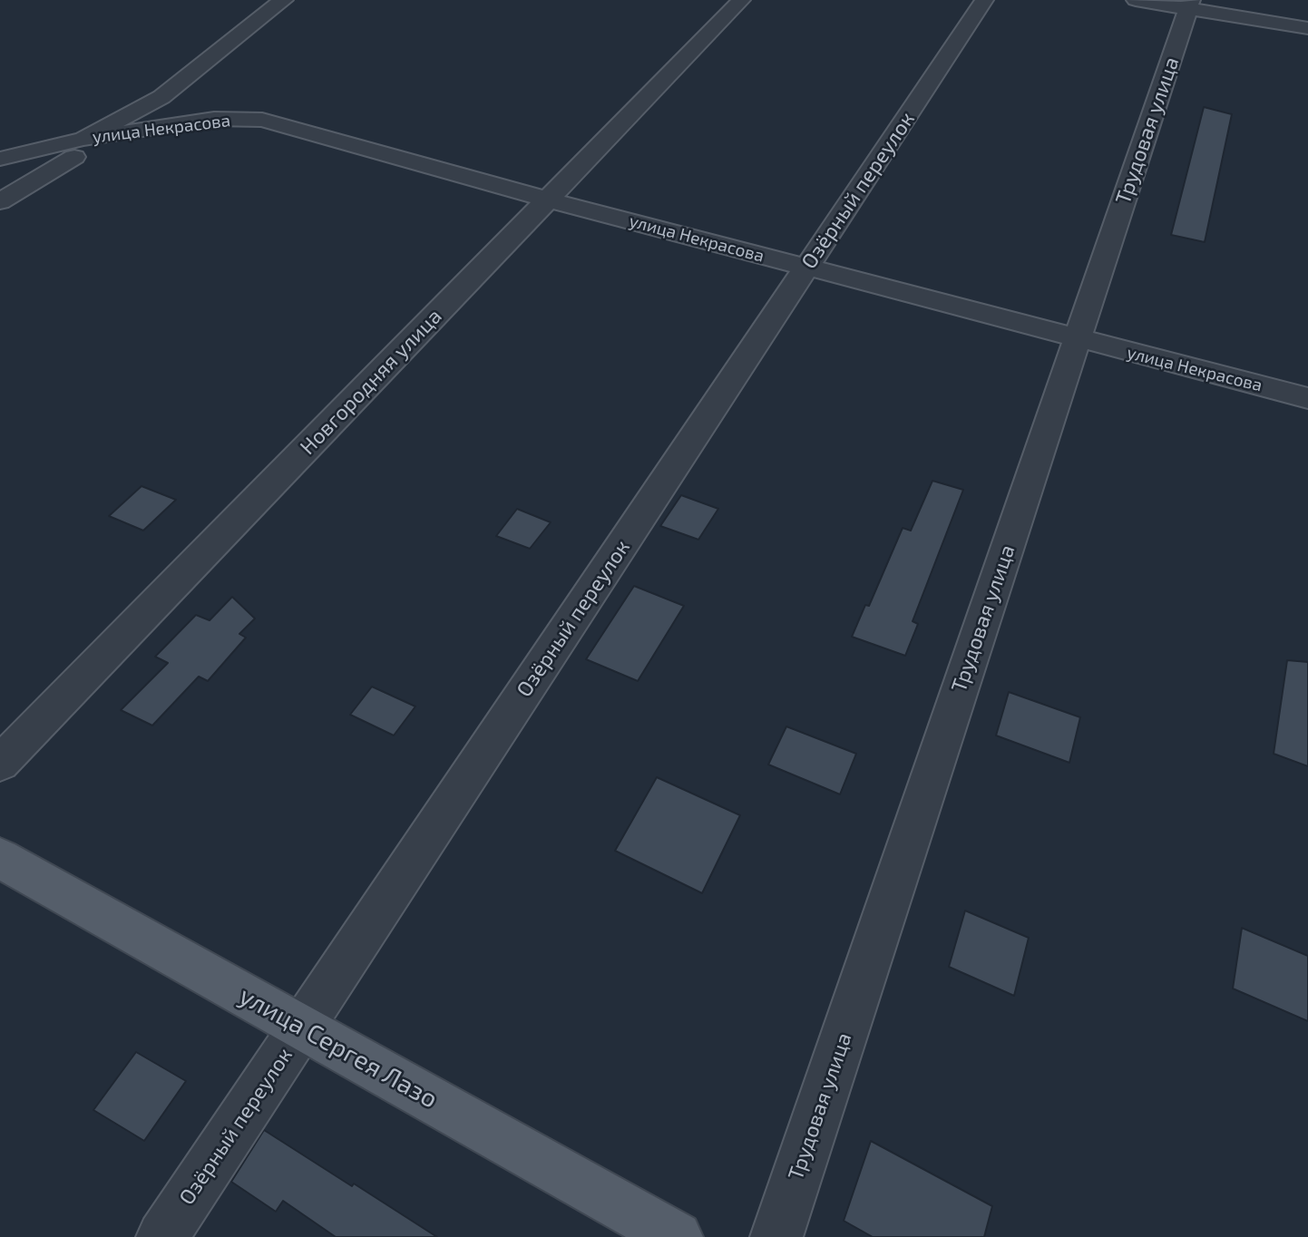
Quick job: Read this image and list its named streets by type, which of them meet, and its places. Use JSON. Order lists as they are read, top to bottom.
{
  "streets": {
    "main road": ["улица Сергея Лазо"],
    "street": [
      "улица Некрасова",
      "Трудовая улица",
      "Озёрный переулок",
      "Новгородняя улица"
    ]
  },
  "crossings": [
    ["улица Некрасова", "Трудовая улица"],
    ["улица Некрасова", "Озёрный переулок"],
    ["улица Некрасова", "Новгородняя улица"],
    ["Озёрный переулок", "улица Сергея Лазо"]
  ]
}
